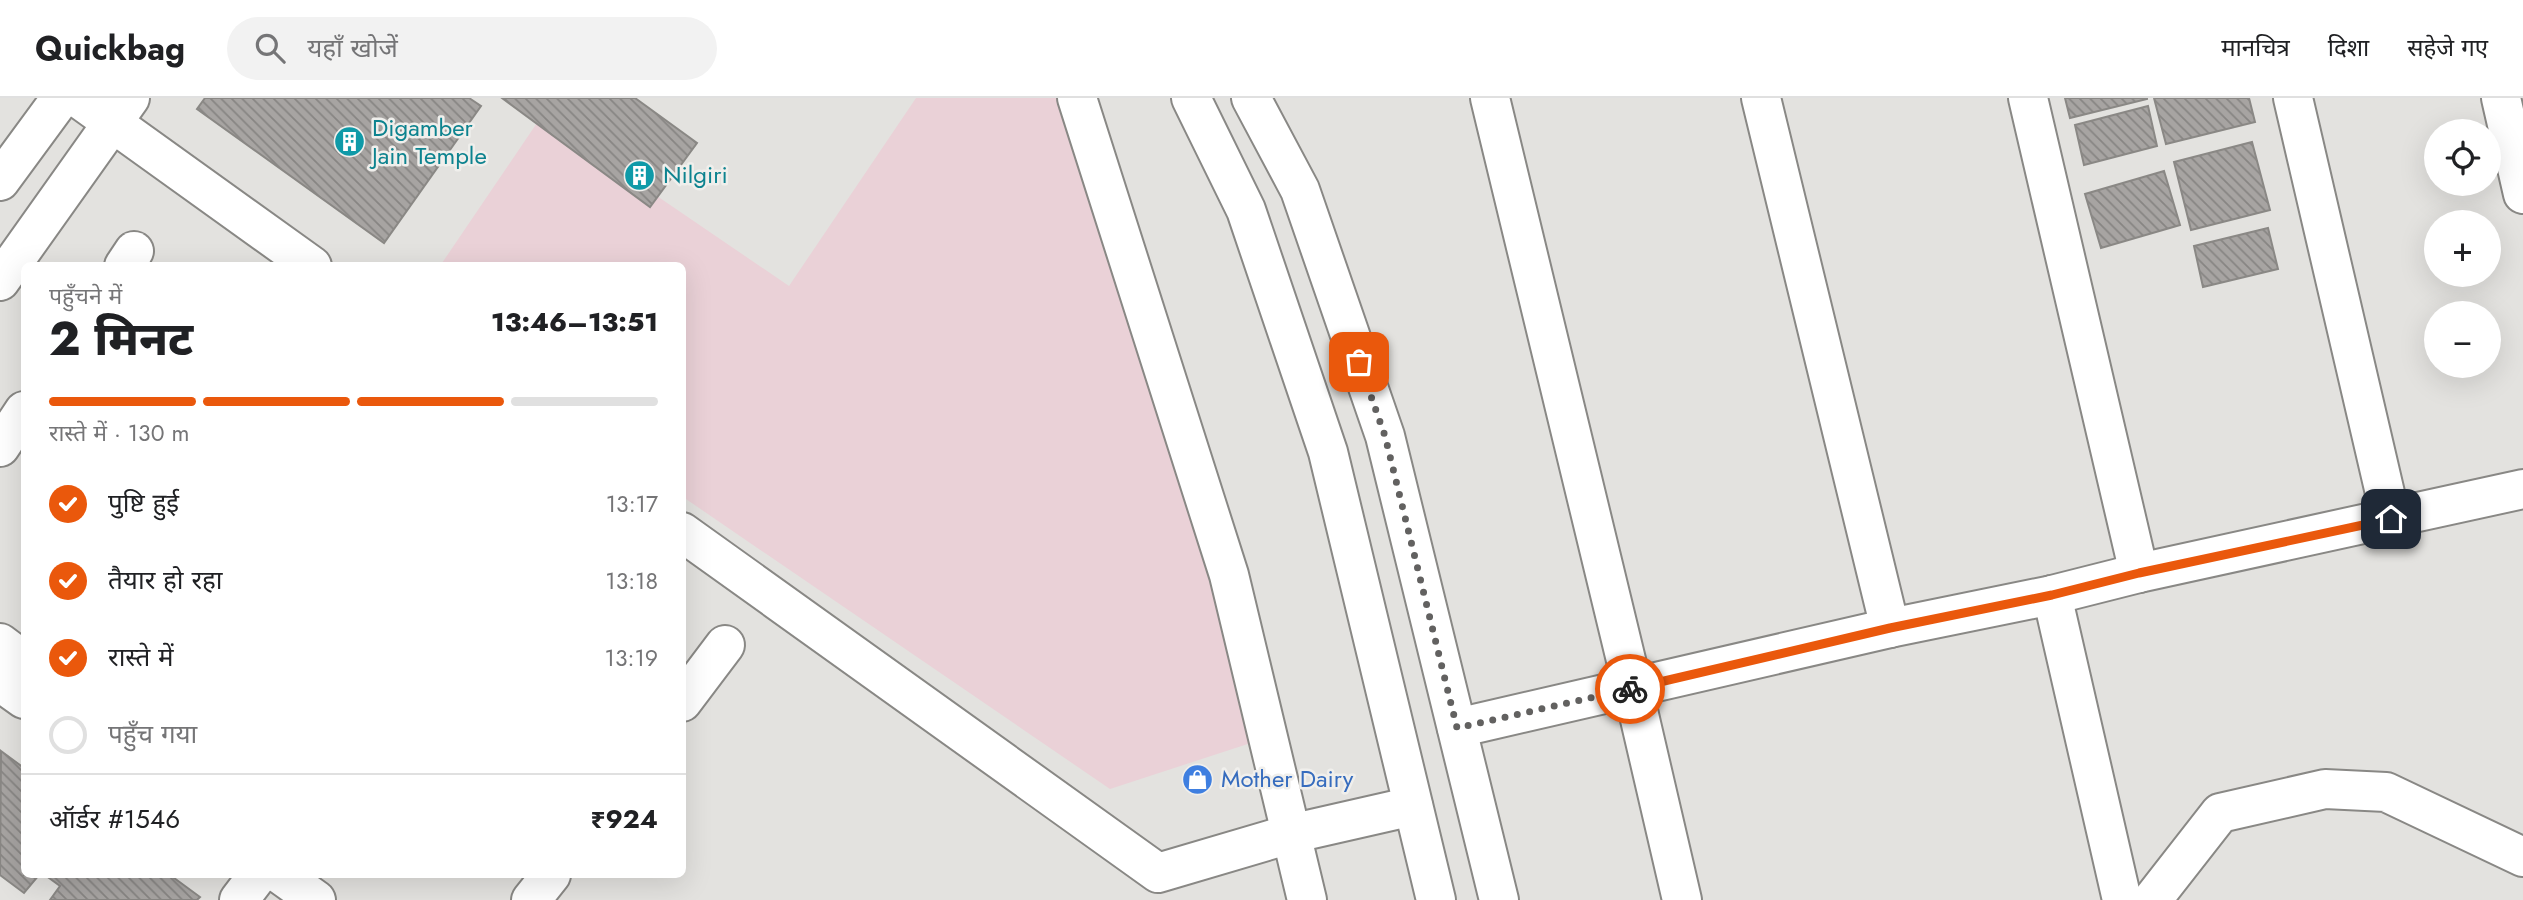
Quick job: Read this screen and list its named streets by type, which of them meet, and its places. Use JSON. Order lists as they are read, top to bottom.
{
  "places": {
    "building": ["Digamber Jain Temple", "Nilgiri"],
    "shop": ["Mother Dairy"]
  },
  "page": {
    "header": "Quickbag",
    "search": "यहाँ खोजें",
    "nav": ["मानचित्र", "दिशा", "सहेजे गए"],
    "map_buttons": ["+", "−"],
    "heading": ["2 मिनट", "पहुँचने में", "13:46–13:51"],
    "panel": ["ऑर्डर #1546", "₹924"],
    "bar": "रास्ते में · 130 m",
    "list": [
      ["पुष्टि हुई", "13:17"],
      ["तैयार हो रहा", "13:18"],
      ["रास्ते में", "13:19"],
      "पहुँच गया"
    ]
  }
}
